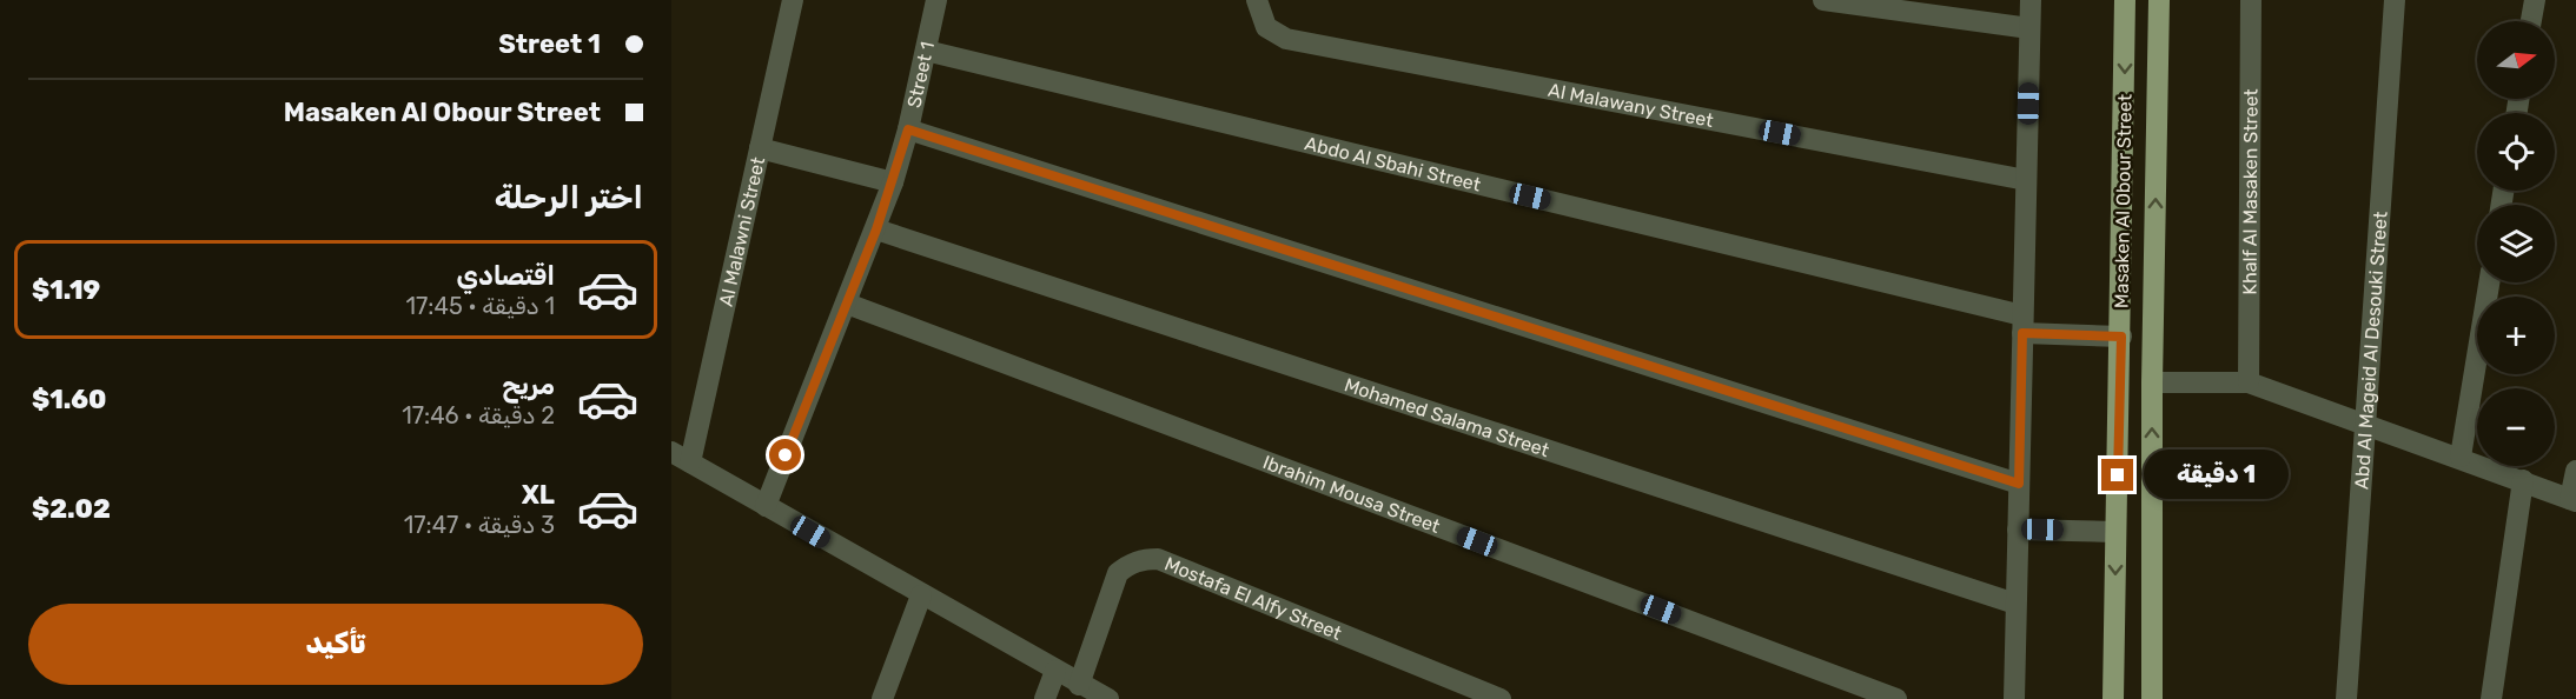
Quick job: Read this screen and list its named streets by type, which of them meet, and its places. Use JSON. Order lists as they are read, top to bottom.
{
  "streets": {
    "main road": ["Masaken Al Obour Street"],
    "street": [
      "Street 1",
      "Al Malawany Street",
      "Abdo Al Sbahi Street",
      "Khalf Al Masaken Street",
      "Al Malawni Street",
      "Abd Al Mageid Al Desouki Street",
      "Mohamed Salama Street",
      "Ibrahim Mousa Street",
      "Mostafa El Alfy Street"
    ]
  },
  "crossings": [
    ["Street 1", "Abdo Al Sbahi Street"],
    ["Street 1", "Mohamed Salama Street"],
    ["Street 1", "Ibrahim Mousa Street"],
    ["Abdo Al Sbahi Street", "Masaken Al Obour Street"]
  ],
  "north": "right",
  "page": {
    "banner": ["Street 1", "Masaken Al Obour Street"],
    "map_buttons": ["+", "−"],
    "heading": "اختر الرحلة",
    "list": [
      {
        "name": "اقتصادي",
        "note": "1 دقيقة · 17:45",
        "value": "$1.19"
      },
      {
        "name": "مريح",
        "note": "2 دقيقة · 17:46",
        "value": "$1.60"
      },
      {
        "name": "XL",
        "note": "3 دقيقة · 17:47",
        "value": "$2.02"
      }
    ],
    "bubble": "1 دقيقة",
    "buttons": "تأكيد"
  }
}
